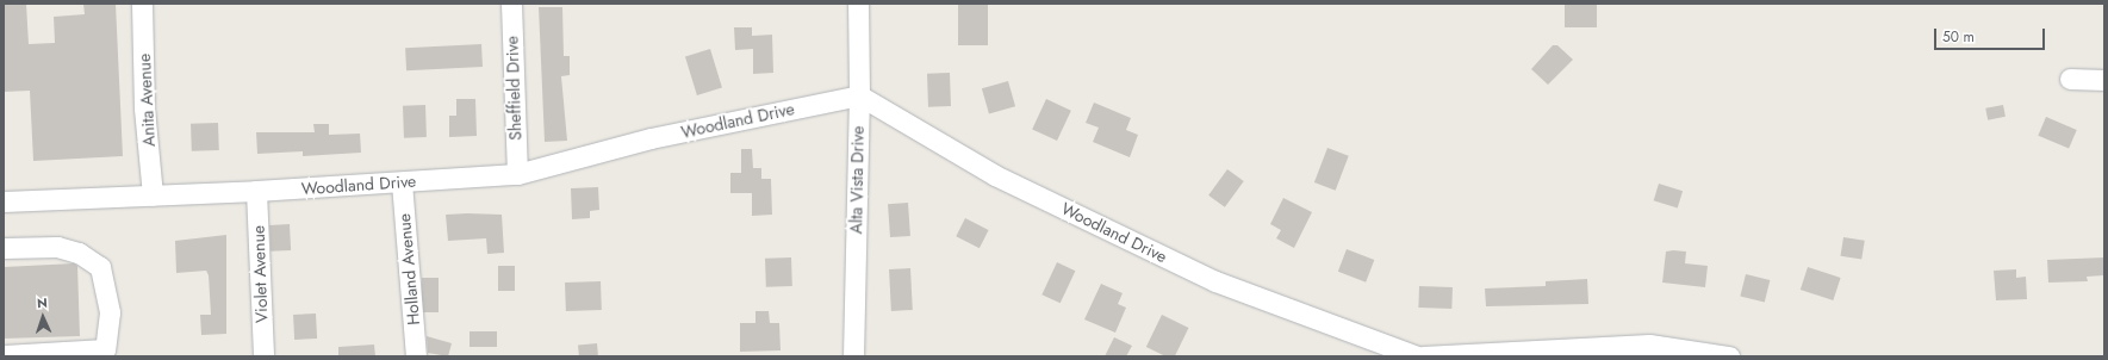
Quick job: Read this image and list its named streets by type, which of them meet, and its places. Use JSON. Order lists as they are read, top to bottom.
{
  "streets": {
    "street": [
      "Sheffield Drive",
      "Anita Avenue",
      "Woodland Drive",
      "Alta Vista Drive",
      "Holland Avenue",
      "Violet Avenue"
    ]
  },
  "crossings": [
    ["Sheffield Drive", "Woodland Drive"],
    ["Anita Avenue", "Woodland Drive"],
    ["Woodland Drive", "Alta Vista Drive"],
    ["Woodland Drive", "Holland Avenue"],
    ["Woodland Drive", "Violet Avenue"]
  ],
  "scale_bar": "50 m",
  "north": "top"
}
